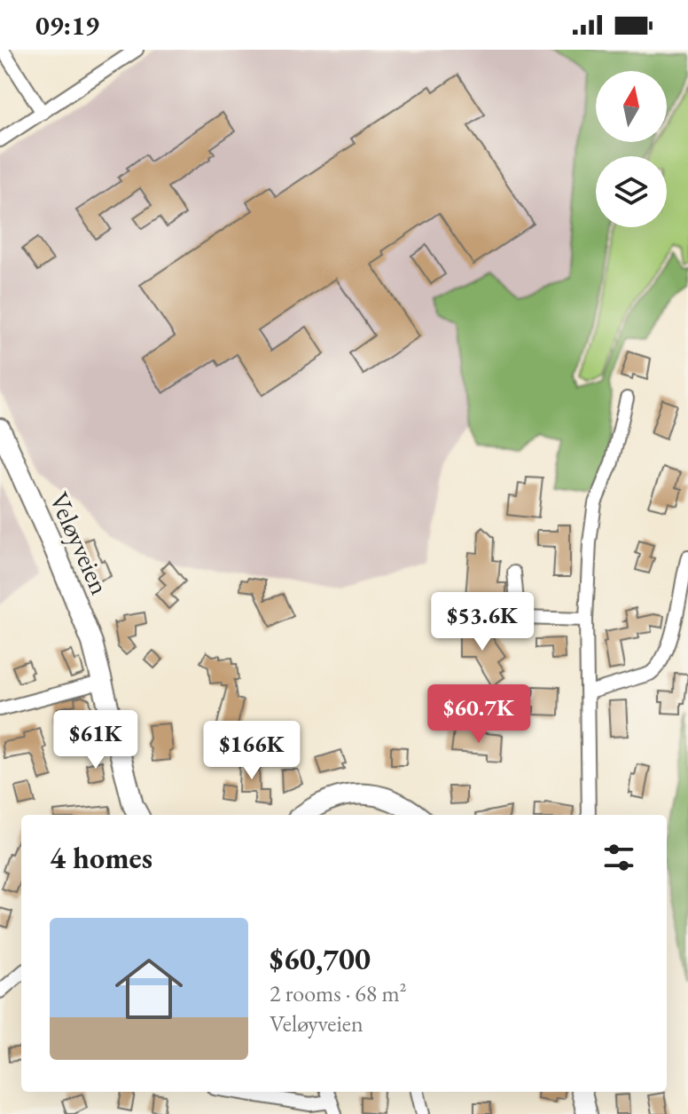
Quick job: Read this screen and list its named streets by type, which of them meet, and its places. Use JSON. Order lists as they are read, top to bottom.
{
  "streets": {
    "main road": ["Veløyveien"]
  },
  "north": "top",
  "page": {
    "status": "09:19",
    "price": [
      "$53.6K",
      "$60.7K",
      "$61K",
      "$166K"
    ],
    "heading": "4 homes",
    "list": [
      {
        "name": "$60,700",
        "note": "2 rooms · 68 m² · Veløyveien"
      }
    ]
  }
}
